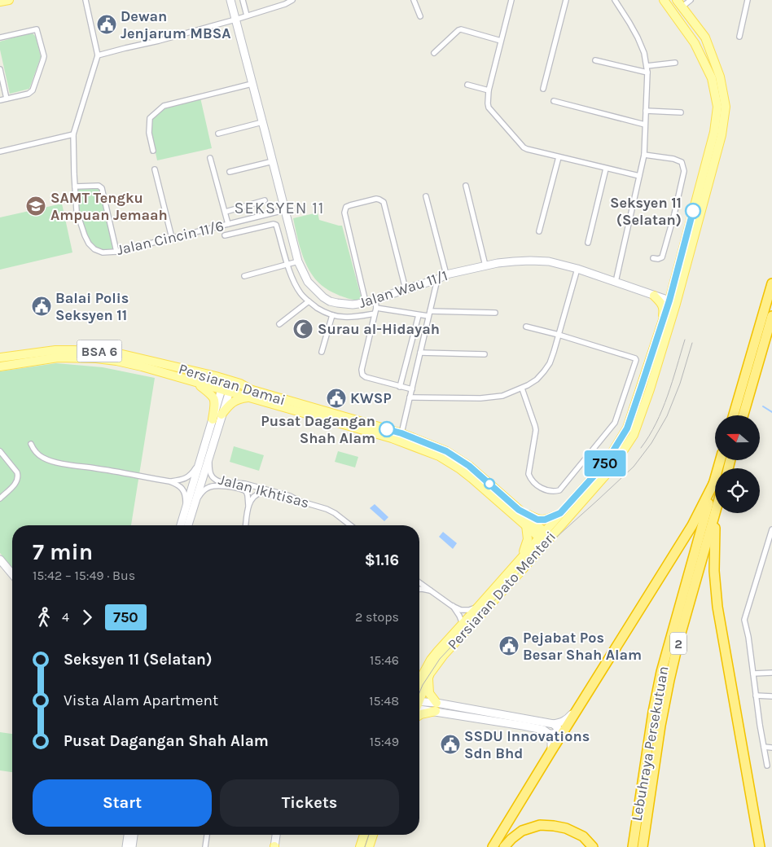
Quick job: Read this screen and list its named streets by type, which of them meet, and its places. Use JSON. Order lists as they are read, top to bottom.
{
  "streets": {
    "highway": ["2", "Lebuhraya Persekutuan"],
    "main road": [
      "Jalan Wau 11/1",
      "BSA 6",
      "Persiaran Damai",
      "Persiaran Dato Menteri"
    ],
    "street": ["Jalan Cincin 11/6", "Jalan Ikhtisas"]
  },
  "crossings": [
    ["Jalan Cincin 11/6", "Jalan Wau 11/1"],
    ["Jalan Wau 11/1", "Persiaran Dato Menteri"],
    ["Persiaran Damai", "Persiaran Dato Menteri"]
  ],
  "districts": ["SEKSYEN 11"],
  "places": {
    "public building": [
      "Dewan Jenjarum MBSA",
      "Balai Polis Seksyen 11",
      "KWSP",
      "Pejabat Pos Besar Shah Alam",
      "SSDU Innovations Sdn Bhd"
    ],
    "school or university": ["SAMT Tengku Ampuan Jemaah"],
    "other": ["Seksyen 11 (Selatan)", "Pusat Dagangan Shah Alam"],
    "mosque": ["Surau al-Hidayah"]
  },
  "lines": ["bus line 750"],
  "north": "left",
  "page": {
    "on_map": "750",
    "heading": ["7 min", "15:42 – 15:49 · Bus", "$1.16"],
    "legs": ["4", "750", "2 stops"],
    "list": [
      {
        "name": "Seksyen 11 (Selatan)",
        "value": "15:46"
      },
      {
        "name": "Vista Alam Apartment",
        "value": "15:48"
      },
      {
        "name": "Pusat Dagangan Shah Alam",
        "value": "15:49"
      }
    ],
    "buttons": ["Start", "Tickets"]
  }
}
